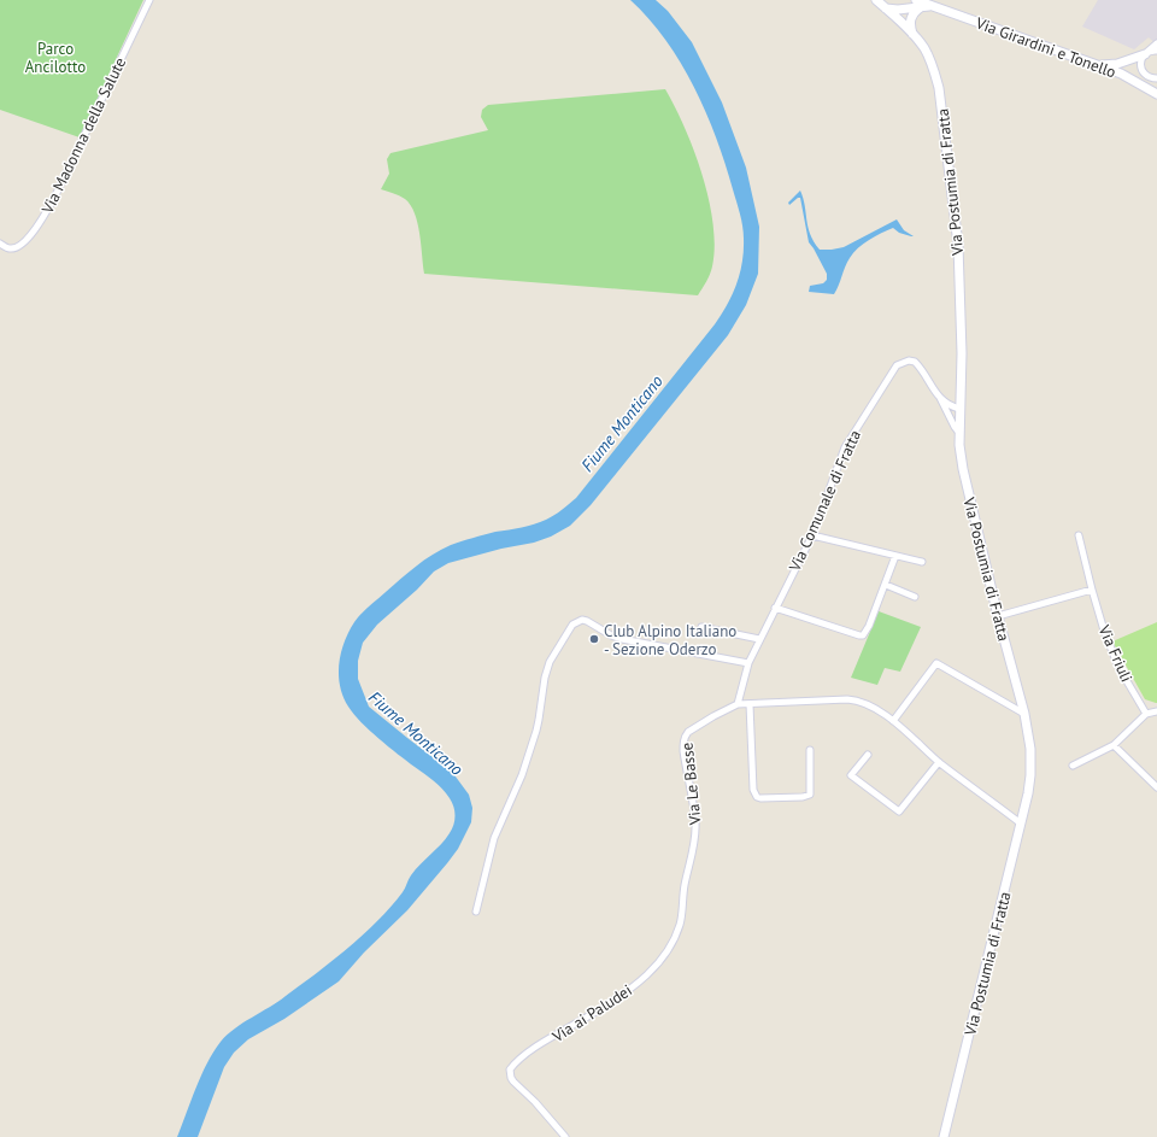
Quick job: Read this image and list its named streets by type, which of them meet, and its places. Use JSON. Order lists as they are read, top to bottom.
{
  "streets": {
    "main road": ["Via Girardini e Tonello", "Via Postumia di Fratta"],
    "street": [
      "Via Madonna della Salute",
      "Via Comunale di Fratta",
      "Via Friuli",
      "Via Le Basse",
      "Via ai Paludei"
    ]
  },
  "crossings": [
    ["Via Girardini e Tonello", "Via Postumia di Fratta"],
    ["Via Postumia di Fratta", "Via Comunale di Fratta"],
    ["Via Postumia di Fratta", "Via Le Basse"],
    ["Via Le Basse", "Via ai Paludei"]
  ],
  "water": ["Fiume Monticano"],
  "parks": ["Parco Ancilotto"],
  "places": ["Club Alpino Italiano - Sezione Oderzo"]
}
